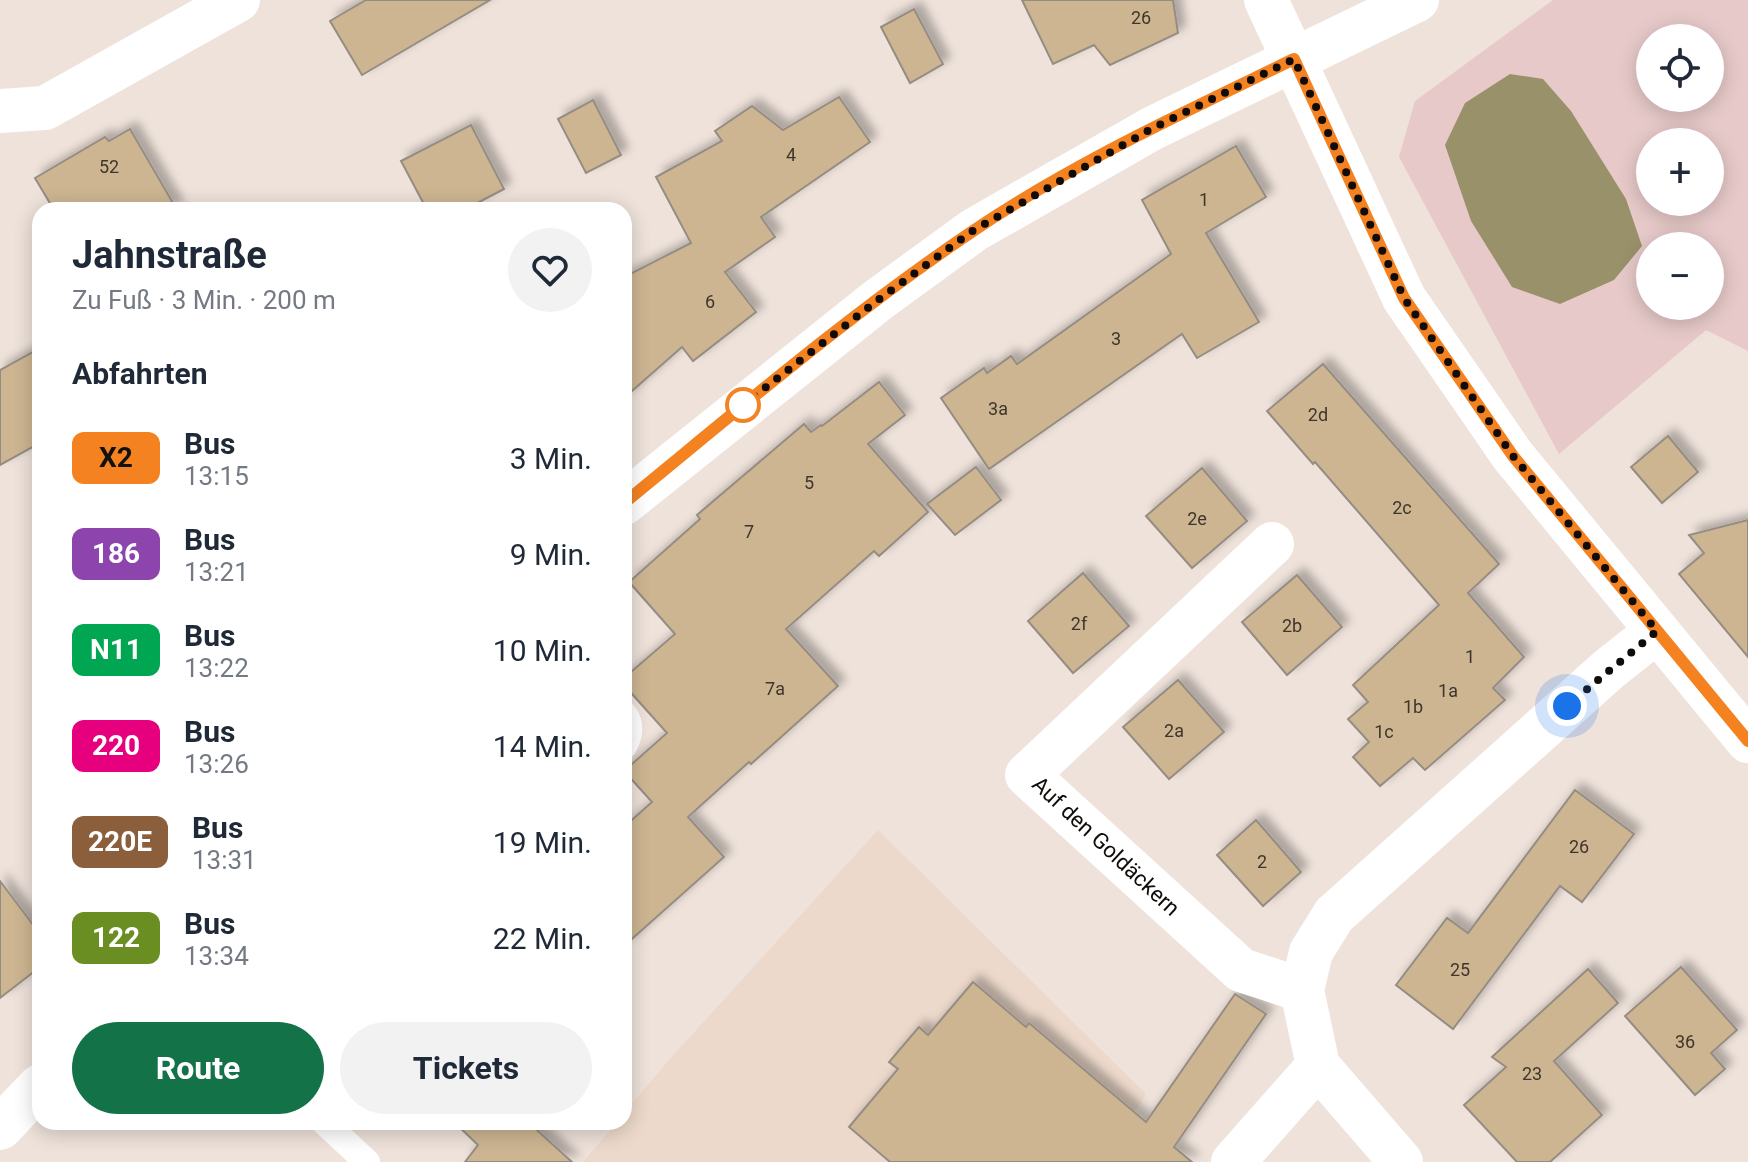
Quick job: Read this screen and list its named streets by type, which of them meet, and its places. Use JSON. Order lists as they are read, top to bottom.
{
  "streets": {
    "main road": ["Auf den Goldäckern"]
  },
  "lines": ["bus line X2"],
  "house_numbers": [
    "26",
    "4",
    "52",
    "1",
    "6",
    "3",
    "3a",
    "2d",
    "5",
    "2c",
    "2e",
    "7",
    "2f",
    "2b",
    "1",
    "7a",
    "1a",
    "1b",
    "2a",
    "1c",
    "26",
    "2",
    "25",
    "36",
    "23"
  ],
  "page": {
    "map_buttons": ["+", "−"],
    "heading": [
      ["Jahnstraße", "Zu Fuß · 3 Min. · 200 m"],
      "Abfahrten"
    ],
    "list": [
      {
        "mark": "X2",
        "name": "Bus",
        "note": "13:15",
        "value": "3 Min."
      },
      {
        "mark": "186",
        "name": "Bus",
        "note": "13:21",
        "value": "9 Min."
      },
      {
        "mark": "N11",
        "name": "Bus",
        "note": "13:22",
        "value": "10 Min."
      },
      {
        "mark": "220",
        "name": "Bus",
        "note": "13:26",
        "value": "14 Min."
      },
      {
        "mark": "220E",
        "name": "Bus",
        "note": "13:31",
        "value": "19 Min."
      },
      {
        "mark": "122",
        "name": "Bus",
        "note": "13:34",
        "value": "22 Min."
      }
    ],
    "buttons": ["Route", "Tickets"]
  }
}
